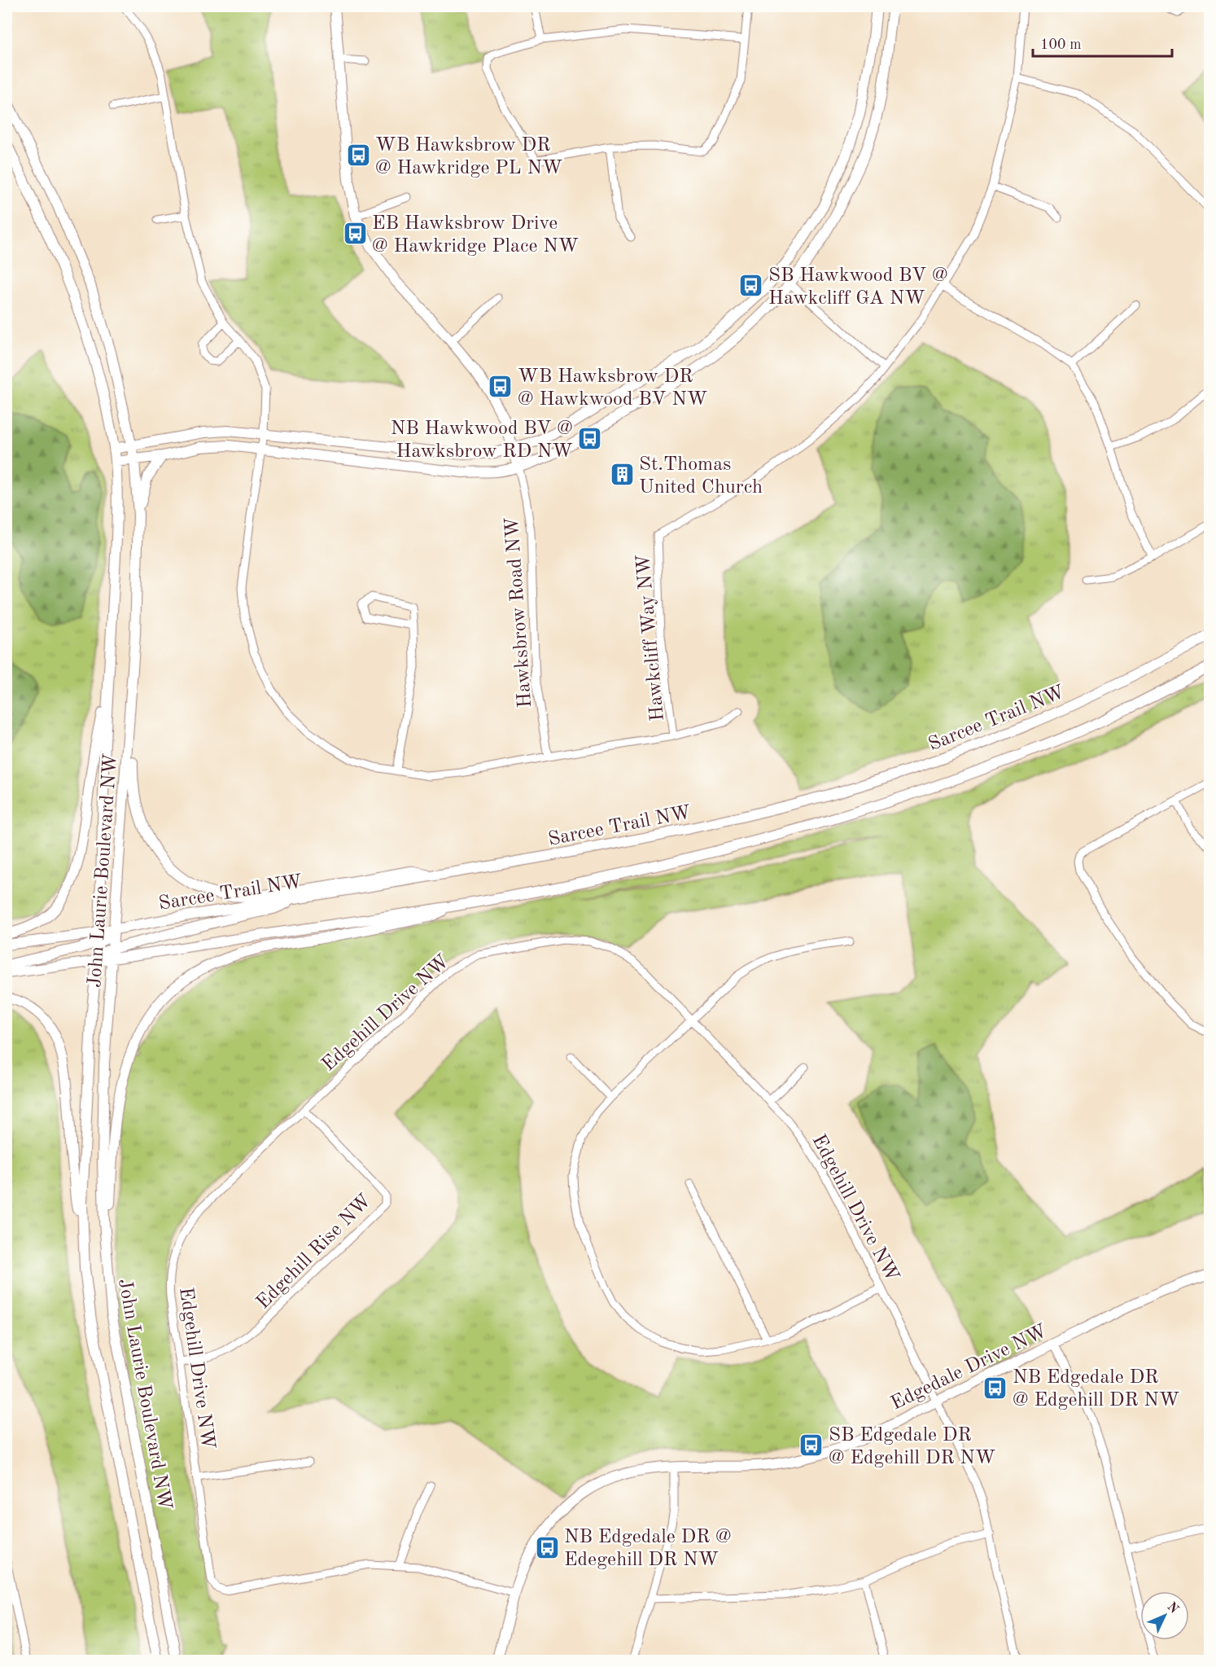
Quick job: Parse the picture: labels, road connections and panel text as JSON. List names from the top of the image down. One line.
{"streets":{"main road":["Sarcee Trail NW","John Laurie Boulevard NW","Edgedale Drive NW"],"street":["Hawksbrow Road NW","Hawkcliff Way NW","Edgehill Drive NW","Edgehill Rise NW"]},"crossings":[["Hawksbrow Road NW","Hawkcliff Way NW"],["Sarcee Trail NW","John Laurie Boulevard NW"],["Edgehill Drive NW","Edgehill Rise NW"],["Edgehill Drive NW","Edgedale Drive NW"]],"places":{"bus stop":["WB Hawksbrow DR @ Hawkridge PL NW","EB Hawksbrow Drive @ Hawkridge Place NW","SB Hawkwood BV @ Hawkcliff GA NW","WB Hawksbrow DR @ Hawkwood BV NW","NB Hawkwood BV @ Hawksbrow RD NW","NB Edgedale DR @ Edgehill DR NW","SB Edgedale DR @ Edgehill DR NW","NB Edgedale DR @ Edegehill DR NW"],"building":["St.Thomas United Church"]},"scale_bar":"100 m","north":"top right"}
